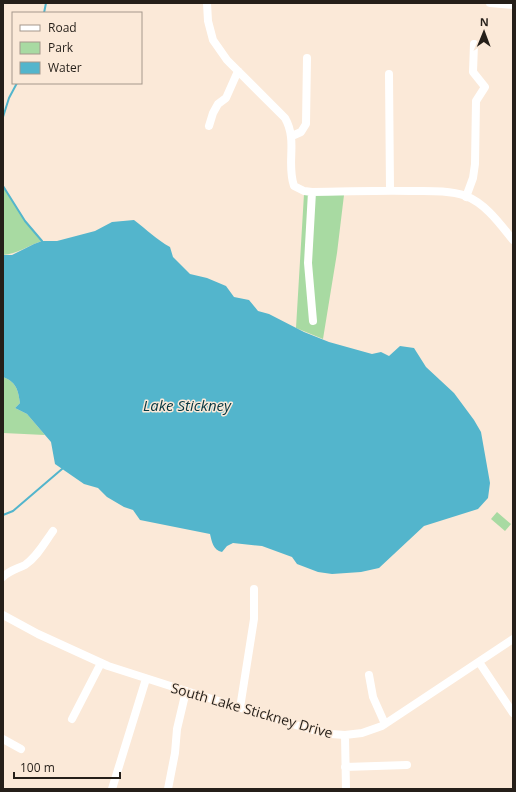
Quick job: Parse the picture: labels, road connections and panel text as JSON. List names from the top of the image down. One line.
{"streets":{"street":["South Lake Stickney Drive"]},"water":["Lake Stickney"],"legend":["Road","Park","Water"],"scale_bar":"100 m","north":"top"}
